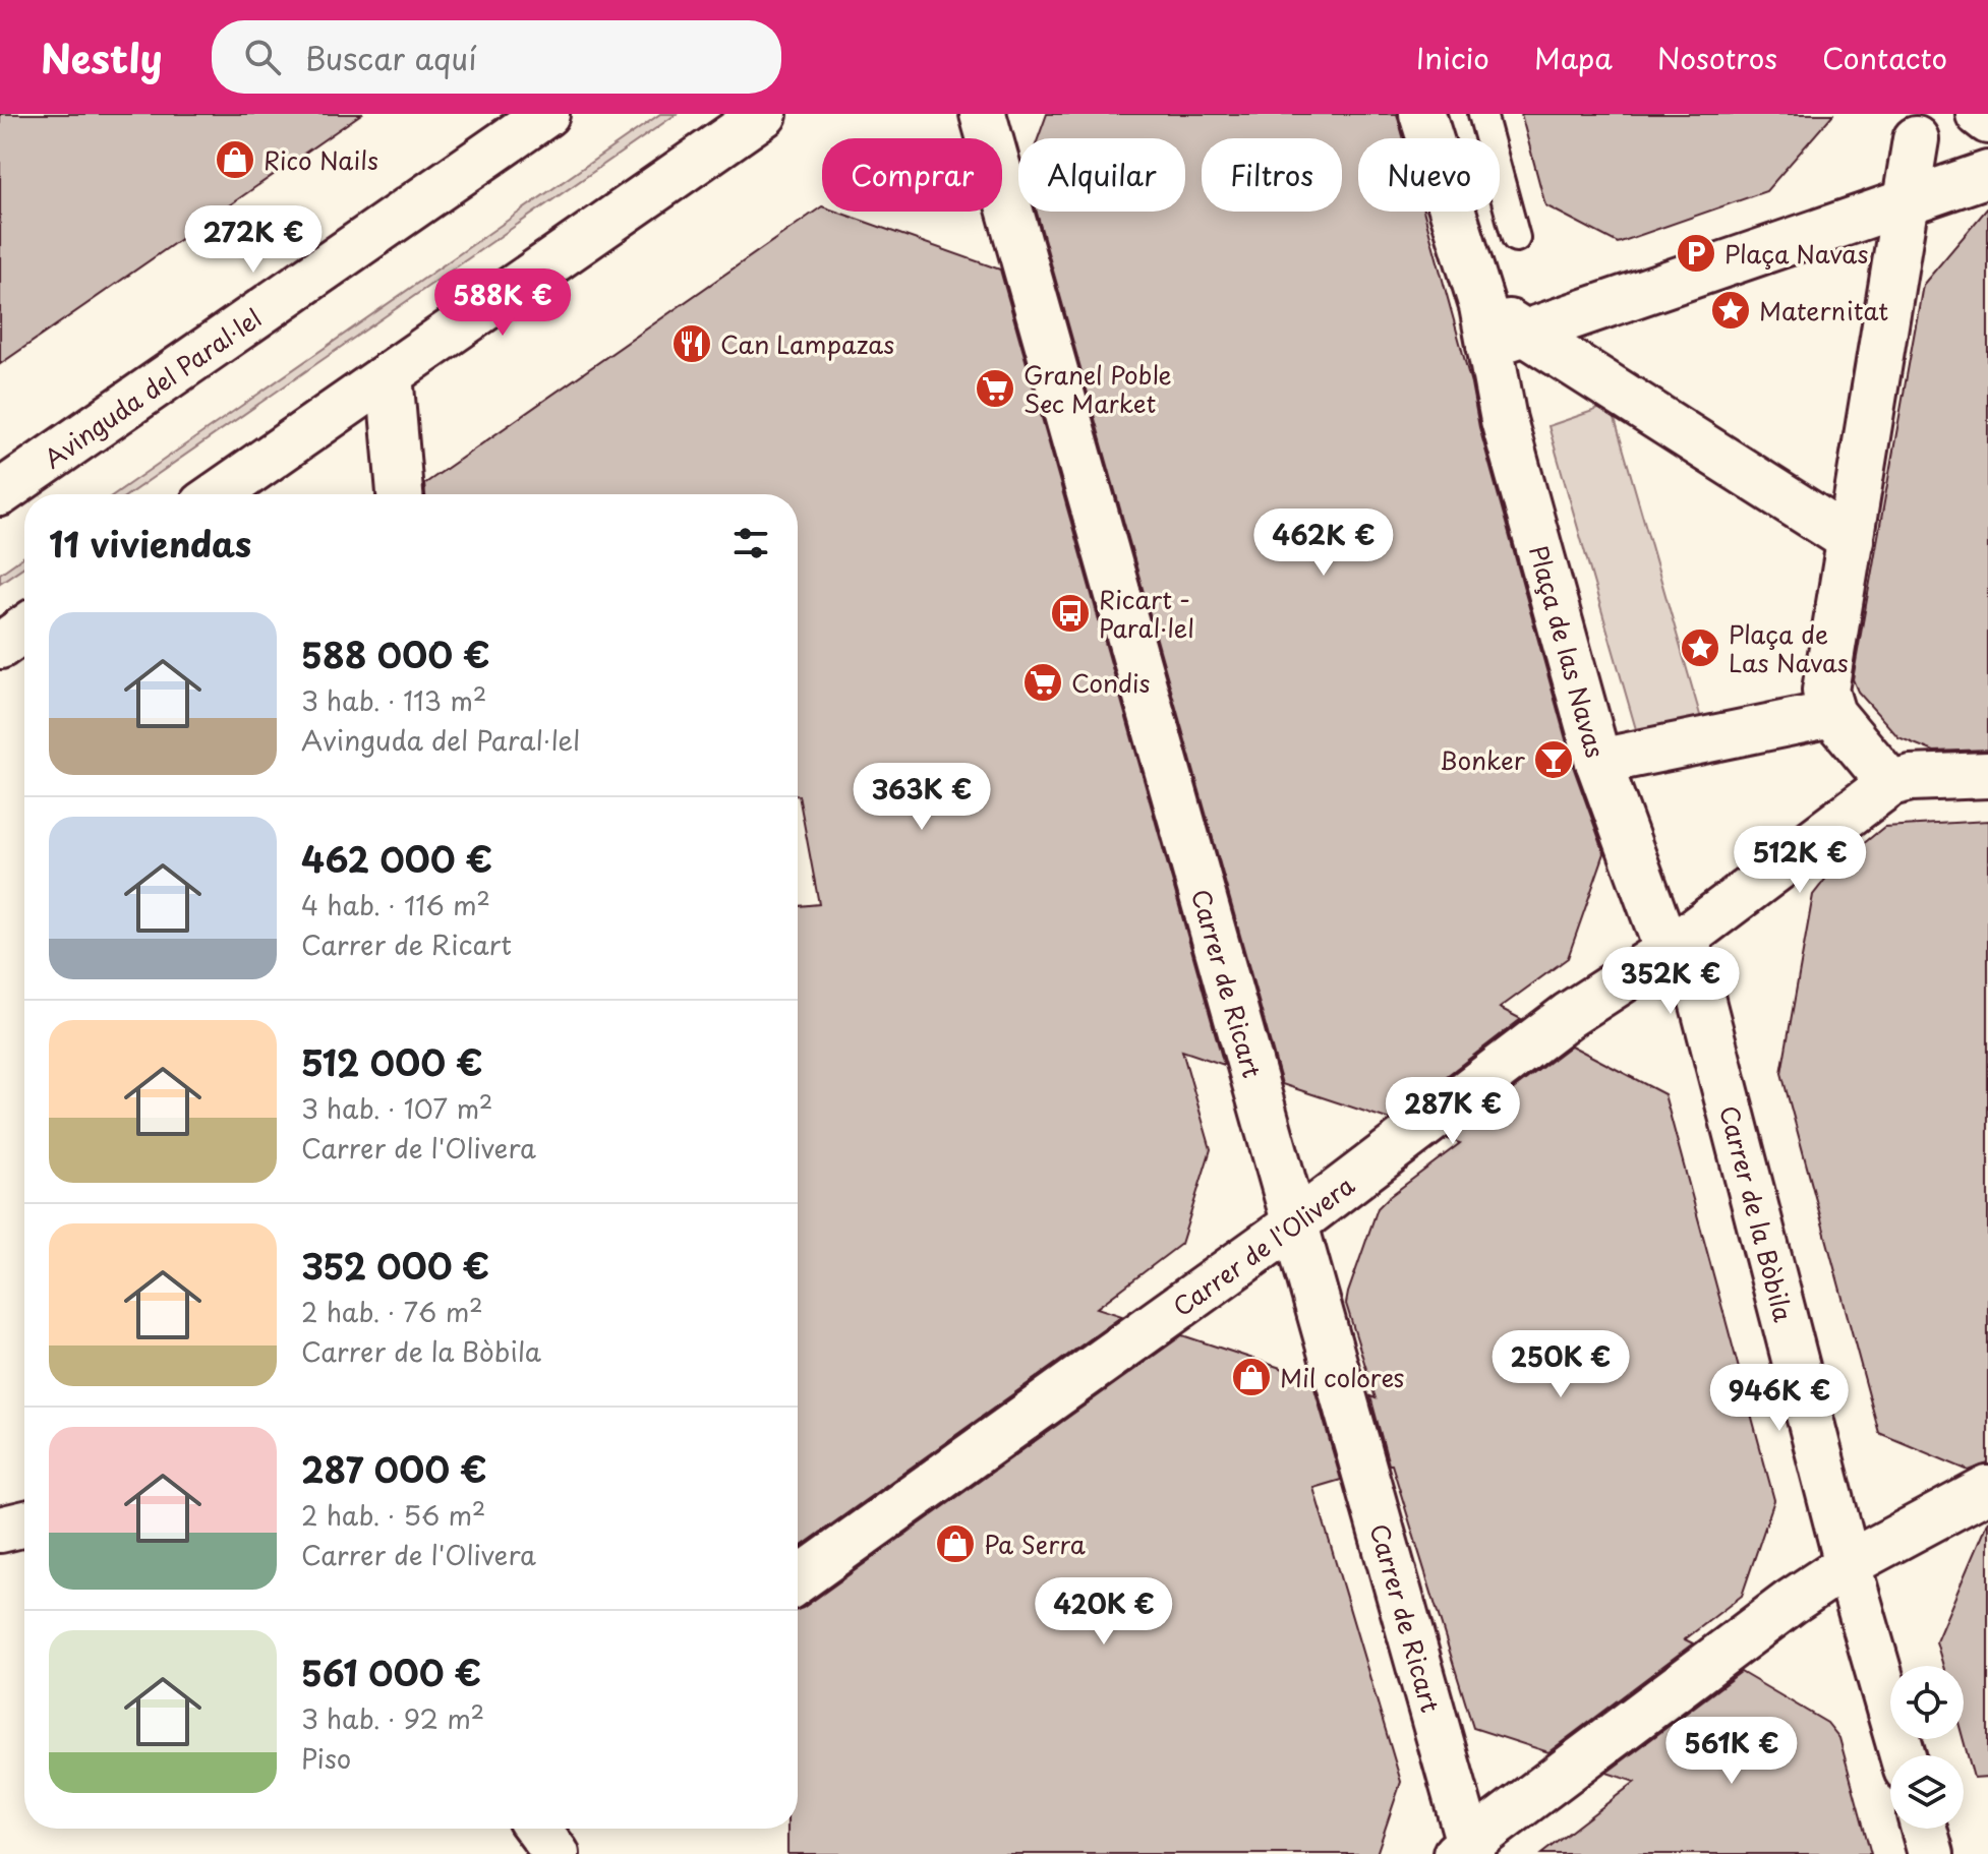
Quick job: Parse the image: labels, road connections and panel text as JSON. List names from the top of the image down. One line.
{"streets":{"street":["Avinguda del Paral·lel","Plaça de las Navas","Carrer de Ricart","Carrer de la Bòbila","Carrer de l'Olivera"]},"crossings":[["Plaça de las Navas","Carrer de la Bòbila"],["Plaça de las Navas","Carrer de l'Olivera"],["Carrer de Ricart","Carrer de l'Olivera"],["Carrer de la Bòbila","Carrer de l'Olivera"]],"places":{"shop":["Rico Nails","Mil colores","Pa Serra"],"parking":["Plaça Navas"],"place":["Maternitat","Plaça de Las Navas"],"restaurant":["Can Lampazas"],"supermarket":["Granel Poble Sec Market","Condis"],"bus stop":["Ricart - Paral·lel"],"bar":["Bonker"]},"page":{"header":"Nestly","search":"Buscar aquí","nav":["Inicio","Mapa","Nosotros","Contacto"],"chip":["Comprar","Alquilar","Filtros","Nuevo"],"price":["272K €","588K €","462K €","363K €","512K €","352K €","287K €","250K €","946K €","420K €","561K €"],"heading":"11 viviendas","list":[{"name":"588 000 €","note":"3 hab. · 113 m² · Avinguda del Paral·lel"},{"name":"462 000 €","note":"4 hab. · 116 m² · Carrer de Ricart"},{"name":"512 000 €","note":"3 hab. · 107 m² · Carrer de l'Olivera"},{"name":"352 000 €","note":"2 hab. · 76 m² · Carrer de la Bòbila"},{"name":"287 000 €","note":"2 hab. · 56 m² · Carrer de l'Olivera"},{"name":"561 000 €","note":"3 hab. · 92 m² · Piso"}]}}
